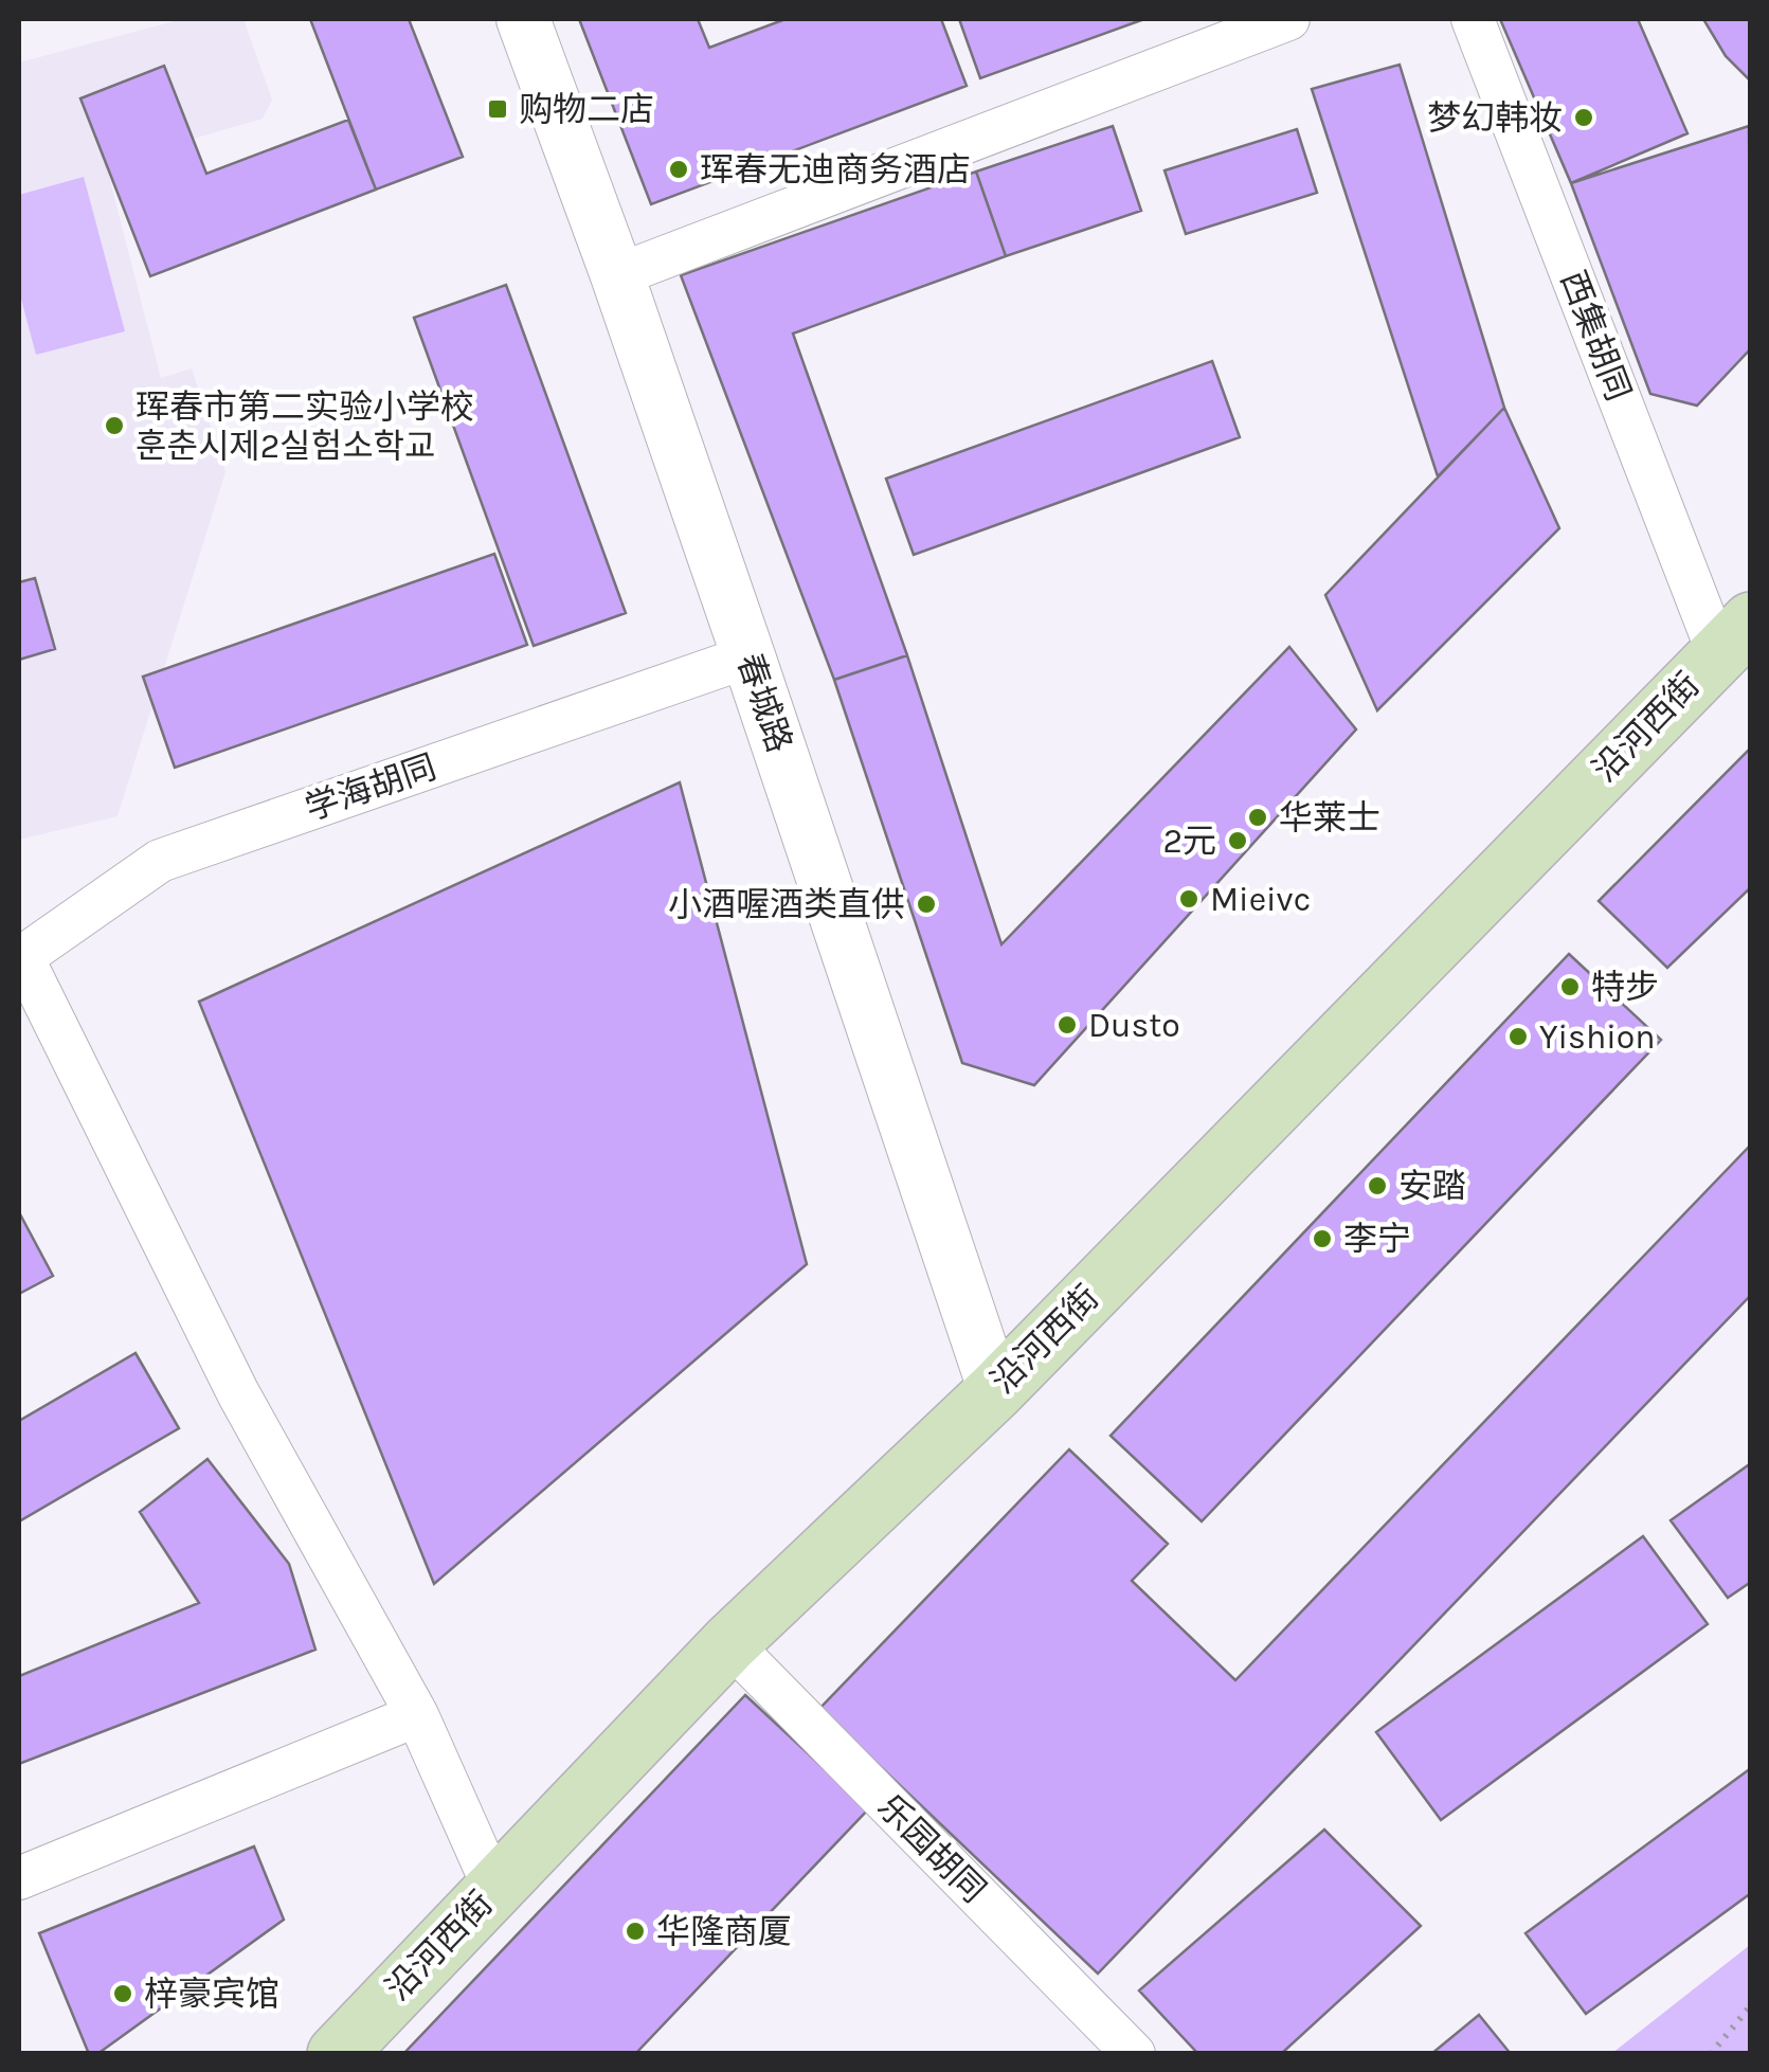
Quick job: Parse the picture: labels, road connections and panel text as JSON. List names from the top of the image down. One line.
{"streets":{"main road":["沿河西街"],"street":["西集胡同","春城路","学海胡同","乐园胡同"]},"crossings":[["西集胡同","沿河西街"],["春城路","沿河西街"],["春城路","学海胡同"],["沿河西街","乐园胡同"]],"places":{"transit":["购物二店"],"other":["梦幻韩妆","珲春无迪商务酒店","珲春市第二实验小学校 훈춘시제2실험소학교","华莱士","2元","Mieivc","小酒喔酒类直供","特步","Dusto","Yishion","安踏","李宁","华隆商厦","梓豪宾馆"]}}
